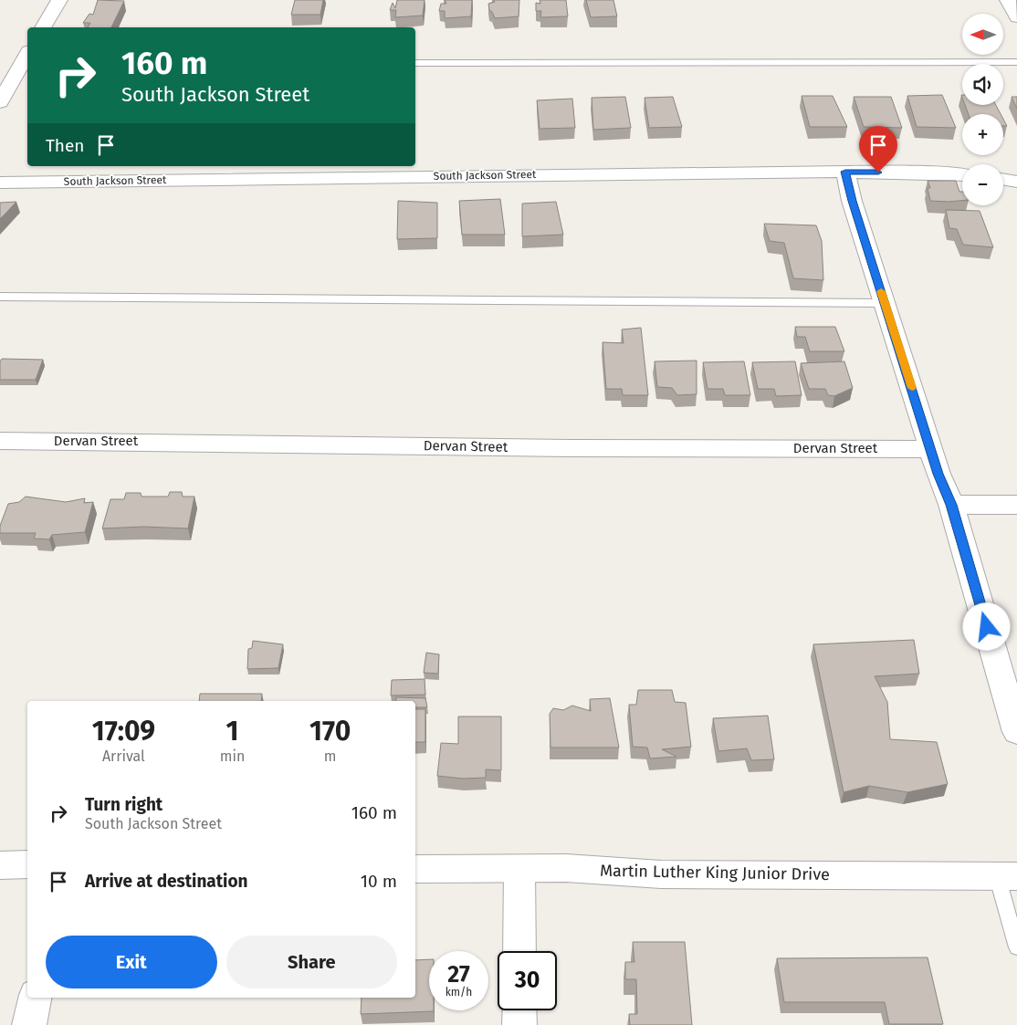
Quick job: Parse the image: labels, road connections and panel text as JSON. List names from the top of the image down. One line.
{"streets":{"street":["South Jackson Street","Dervan Street","Martin Luther King Junior Drive"]},"north":"left","page":{"map_buttons":["+","−"],"turn":["160 m","South Jackson Street"],"then":"Then","eta":["17:09","Arrival","1","min","170","m"],"list":[{"name":"Turn right","note":"South Jackson Street","value":"160 m"},{"name":"Arrive at destination","value":"10 m"}],"buttons":["Exit","Share"],"speed":"27 km/h","limit":"30"}}
